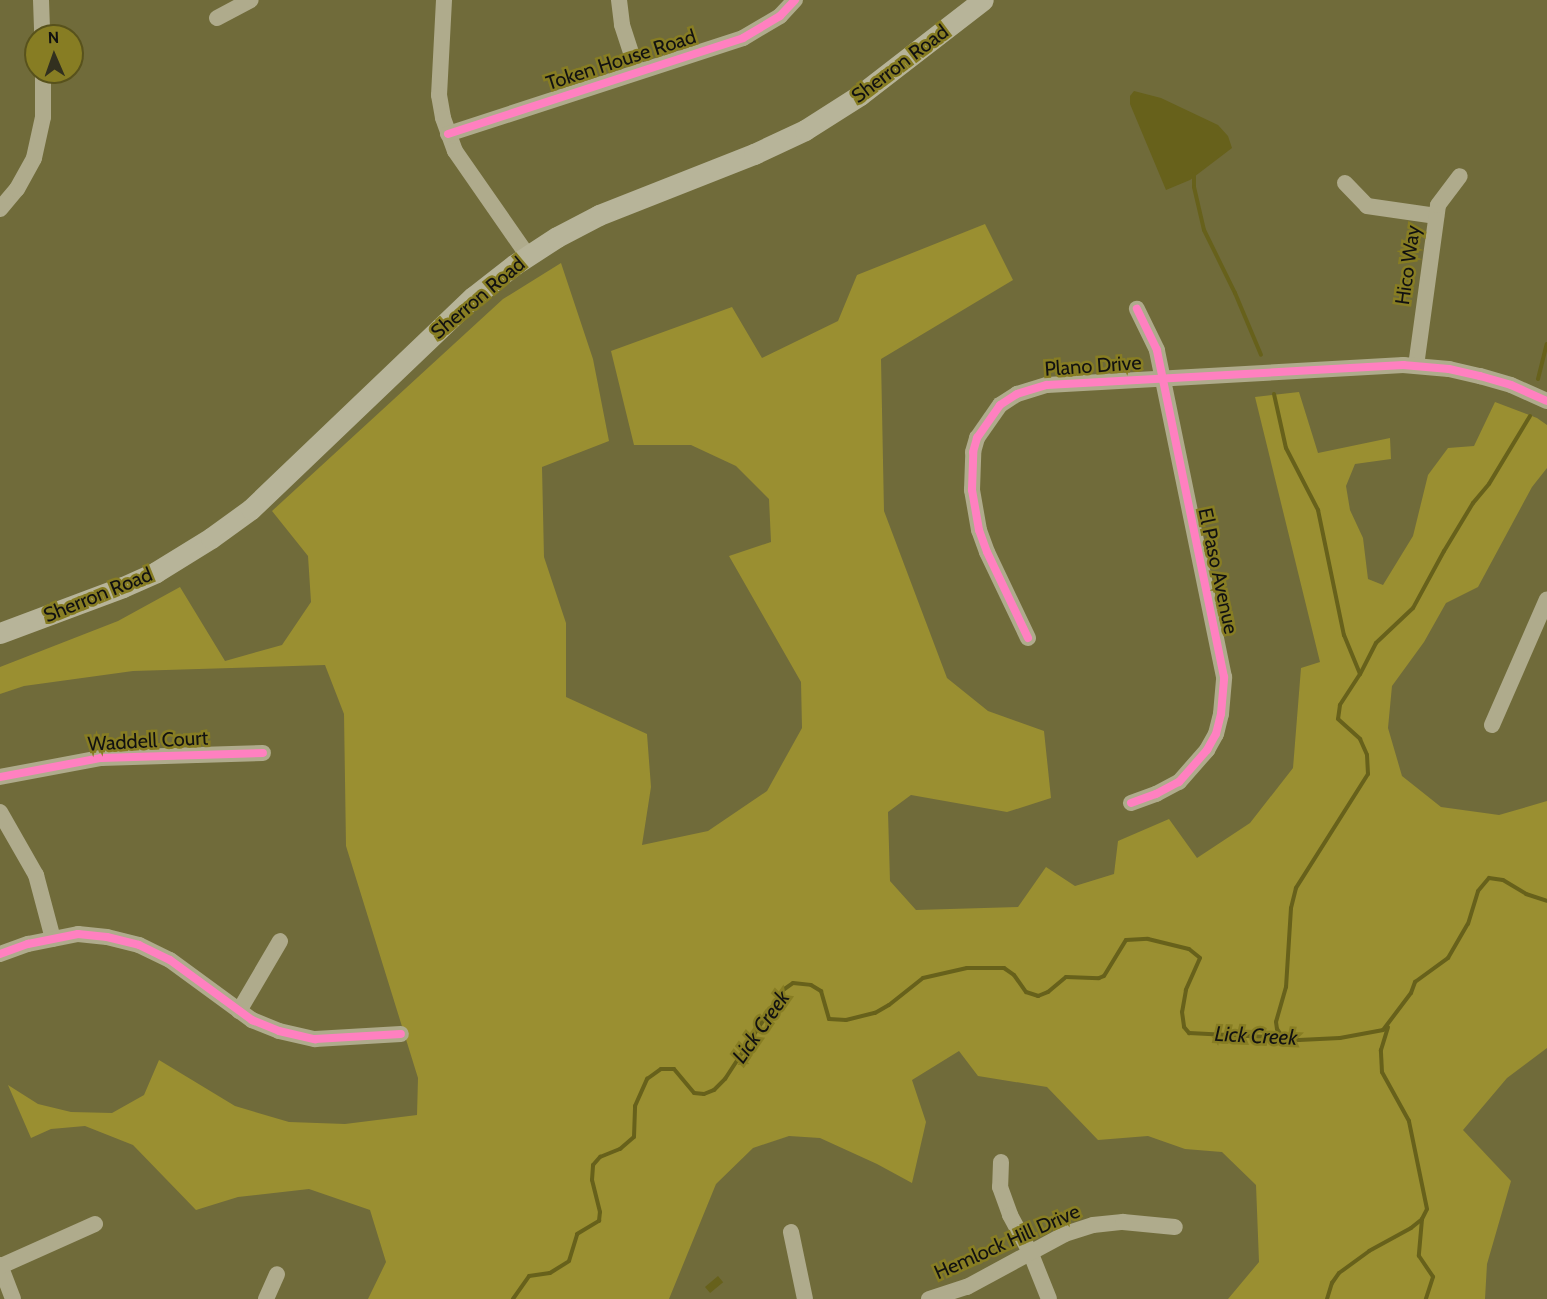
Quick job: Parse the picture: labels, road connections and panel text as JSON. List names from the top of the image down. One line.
{"streets":{"main road":["Sherron Road"],"street":["Token House Road","Hico Way","Plano Drive","El Paso Avenue","Waddell Court","Hemlock Hill Drive"]},"crossings":[["Hico Way","Plano Drive"],["Plano Drive","El Paso Avenue"]],"water":["Lick Creek"],"north":"top"}
